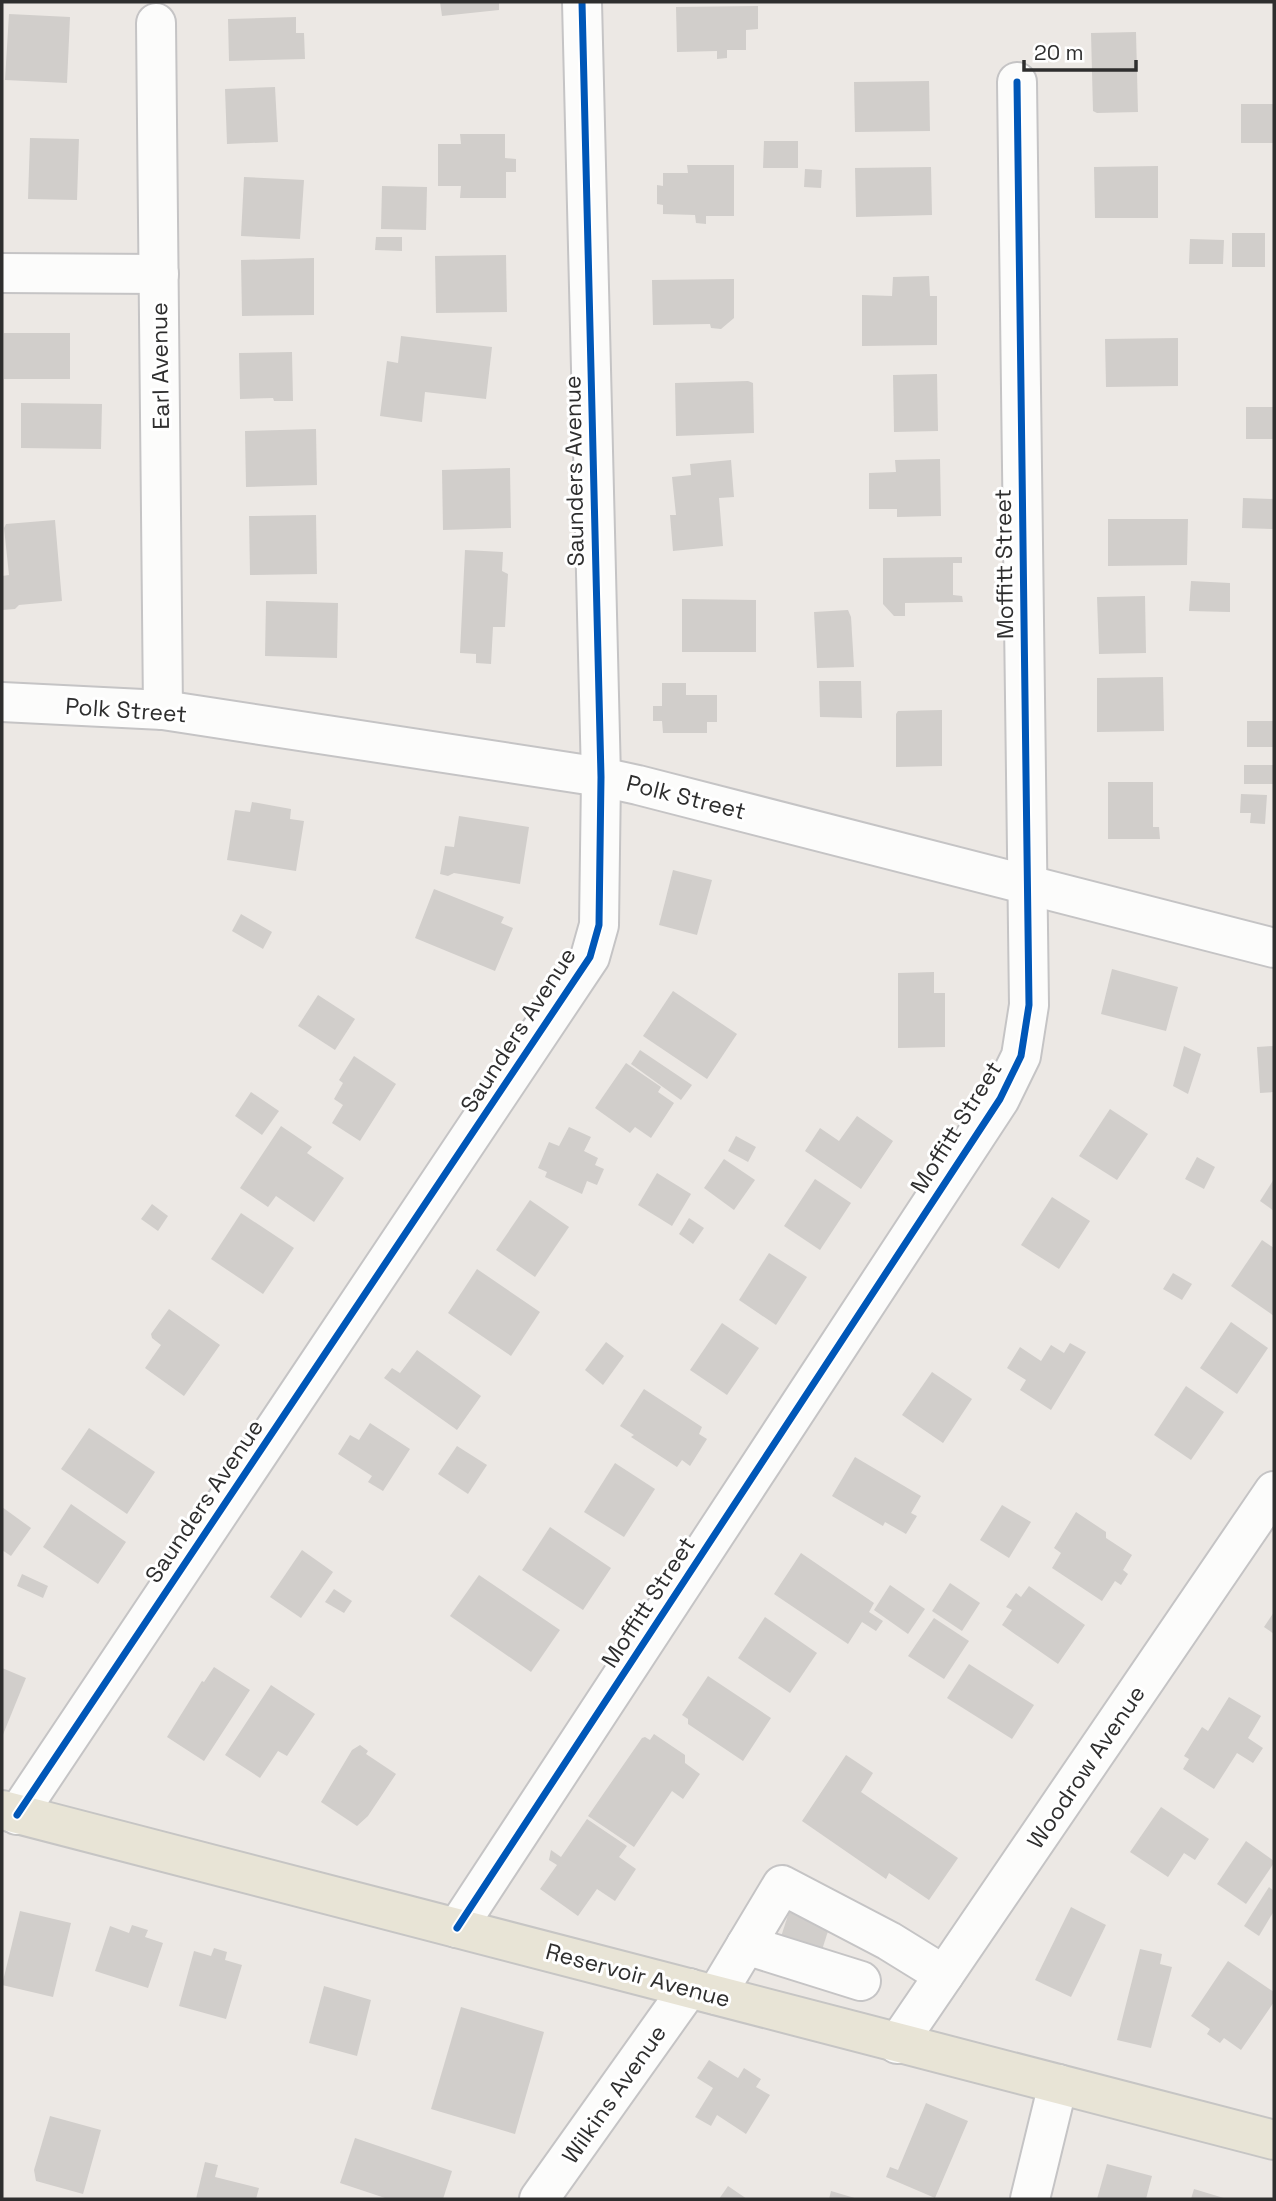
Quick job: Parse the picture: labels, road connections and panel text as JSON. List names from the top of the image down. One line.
{"streets":{"main road":["Reservoir Avenue"],"street":["Earl Avenue","Saunders Avenue","Moffitt Street","Polk Street","Woodrow Avenue","Wilkins Avenue"]},"crossings":[["Earl Avenue","Polk Street"],["Saunders Avenue","Polk Street"],["Saunders Avenue","Reservoir Avenue"],["Moffitt Street","Polk Street"],["Moffitt Street","Reservoir Avenue"],["Woodrow Avenue","Reservoir Avenue"],["Reservoir Avenue","Wilkins Avenue"]],"scale_bar":"20 m"}
